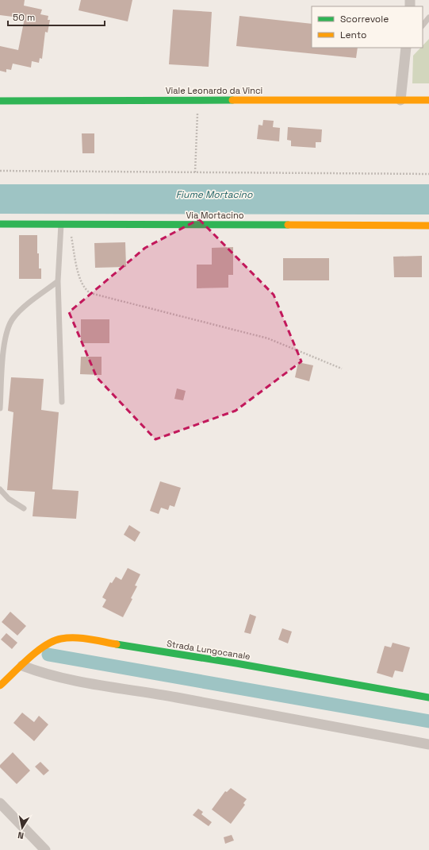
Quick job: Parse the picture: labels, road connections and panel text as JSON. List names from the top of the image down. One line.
{"streets":{"street":["Viale Leonardo da Vinci","Via Mortacino","Strada Lungocanale"]},"water":["Fiume Mortacino"],"legend":["Scorrevole","Lento"],"scale_bar":"50 m","north":"bottom"}
